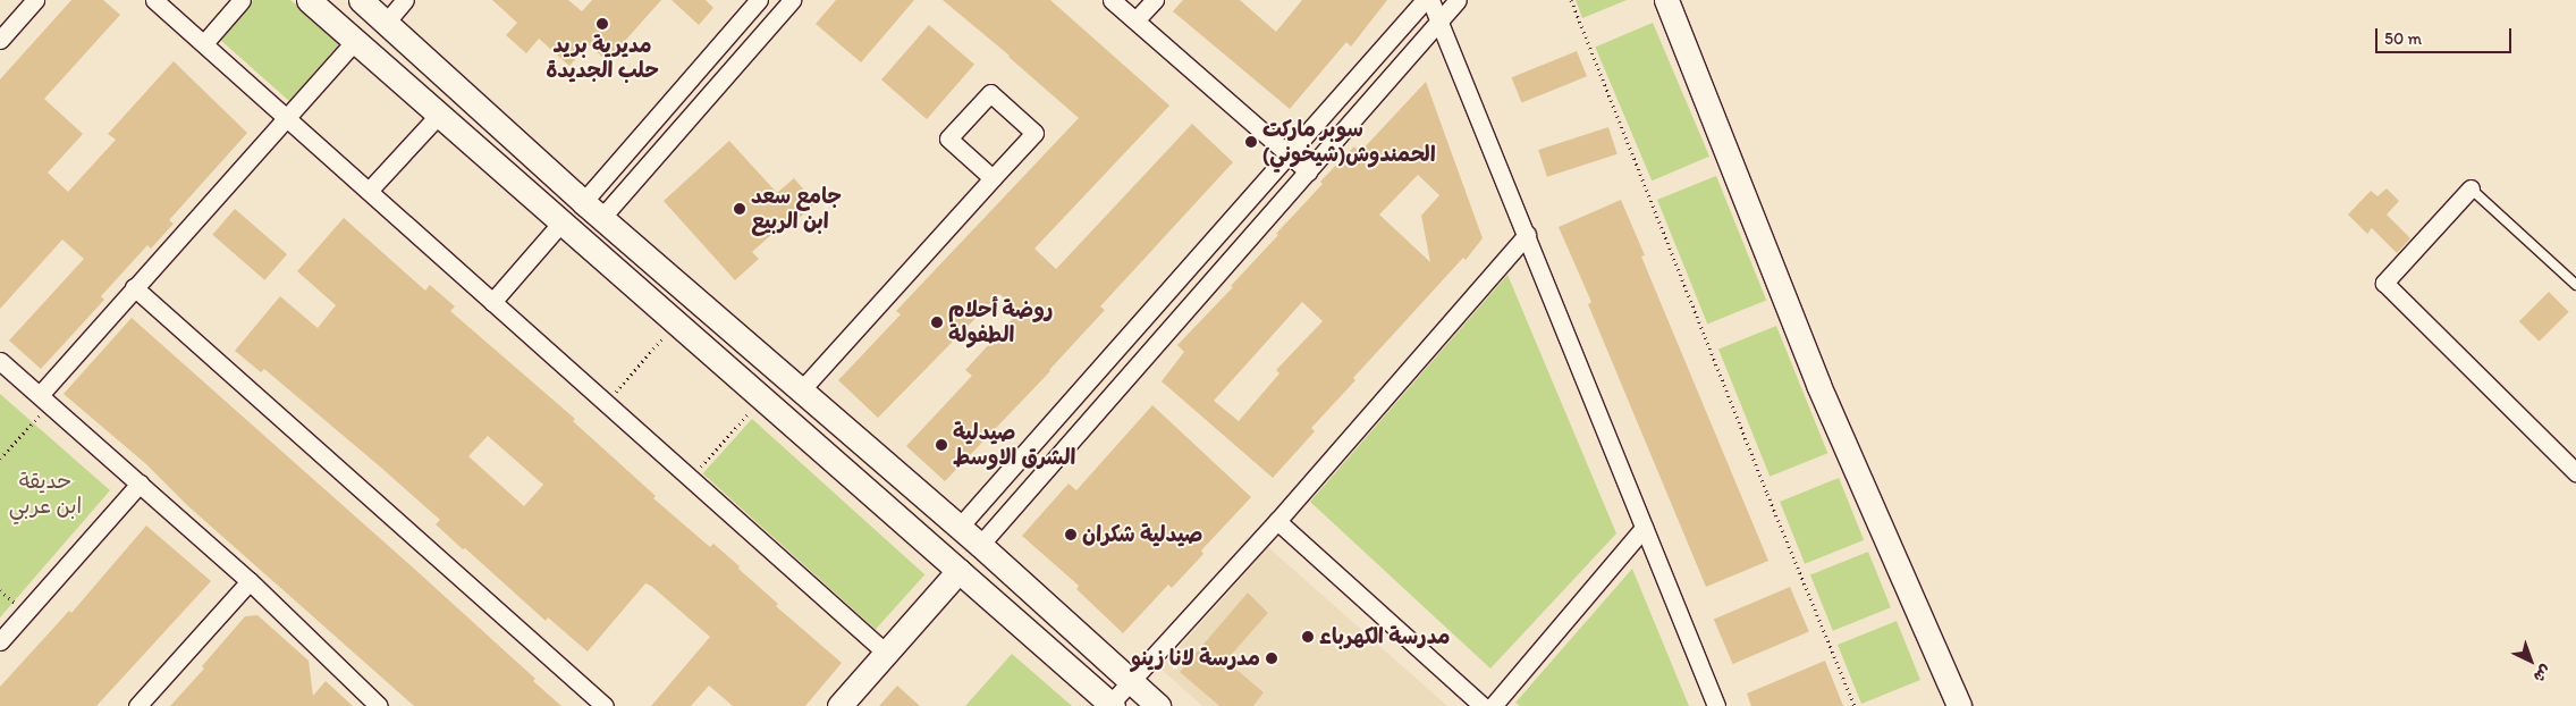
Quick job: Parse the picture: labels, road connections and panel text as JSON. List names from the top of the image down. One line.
{"parks":["حديقة ابن عربي"],"places":["مديرية بريد حلب الجديدة","سوبر ماركت الحمندوش(شيخوني)","جامع سعد ابن الربيع","روضة أحلام الطفولة","صيدلية الشرق الاوسط","صيدلية شكران","مدرسة الكهرباء","مدرسة لانا زينو"],"scale_bar":"50 m","north":"bottom right"}
